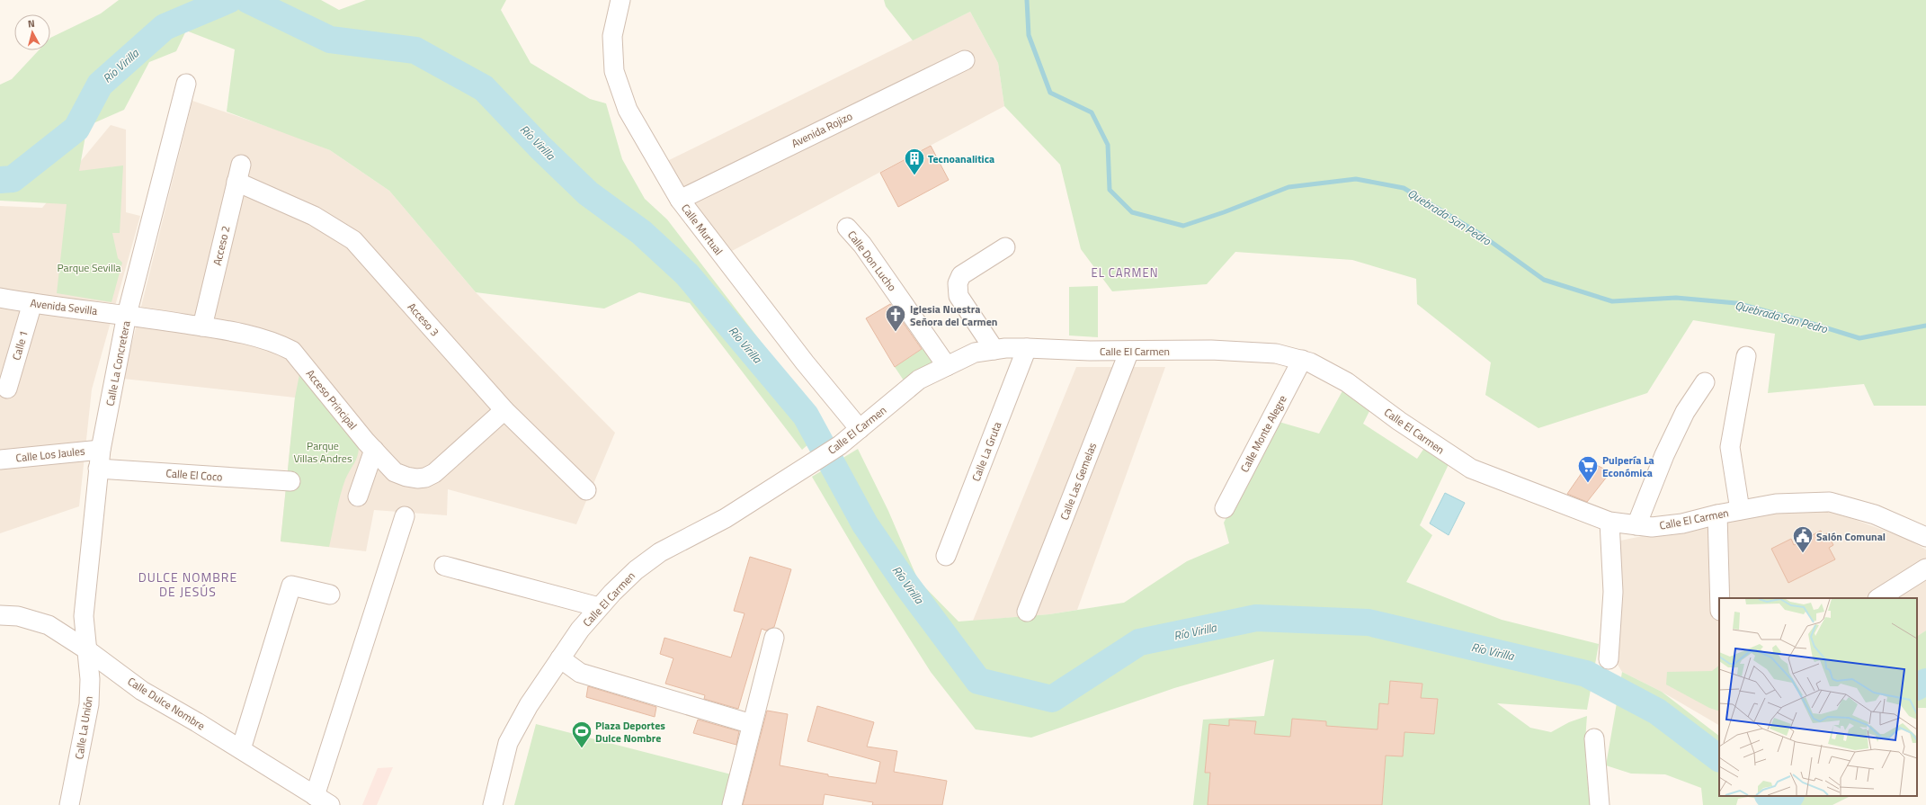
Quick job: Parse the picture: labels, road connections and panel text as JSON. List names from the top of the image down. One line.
{"streets":{"street":["Avenida Rojizo","Calle Murtual","Acceso 2","Calle Don Lucho","Avenida Sevilla","Acceso 3","Calle 1","Calle El Carmen","Calle La Concretera","Acceso Principal","Calle Monte Alegre","Calle La Gruta","Calle Los Jaules","Calle El Coco","Calle Las Gemelas","Calle Dulce Nombre","Calle La Unión"]},"crossings":[["Avenida Rojizo","Calle Murtual"],["Calle Murtual","Calle El Carmen"],["Acceso 2","Acceso 3"],["Acceso 2","Acceso Principal"],["Calle Don Lucho","Calle El Carmen"],["Avenida Sevilla","Calle 1"],["Avenida Sevilla","Calle La Concretera"],["Avenida Sevilla","Acceso Principal"],["Acceso 3","Acceso Principal"],["Calle El Carmen","Calle Monte Alegre"],["Calle El Carmen","Calle La Gruta"],["Calle El Carmen","Calle Las Gemelas"],["Calle La Concretera","Acceso Principal"],["Calle La Concretera","Calle Los Jaules"],["Calle La Concretera","Calle El Coco"],["Calle La Concretera","Calle Dulce Nombre"],["Calle La Concretera","Calle La Unión"],["Calle Dulce Nombre","Calle La Unión"]],"districts":["EL CARMEN","DULCE NOMBRE DE JESÚS"],"water":["Río Virilla","Quebrada San Pedro"],"parks":["Parque Sevilla","Parque Villas Andres"],"places":{"building":["Tecnoanalitica"],"church":["Iglesia Nuestra Señora del Carmen"],"supermarket":["Pulpería La Económica"],"public building":["Salón Comunal"],"sports":["Plaza Deportes Dulce Nombre"]},"north":"top"}
